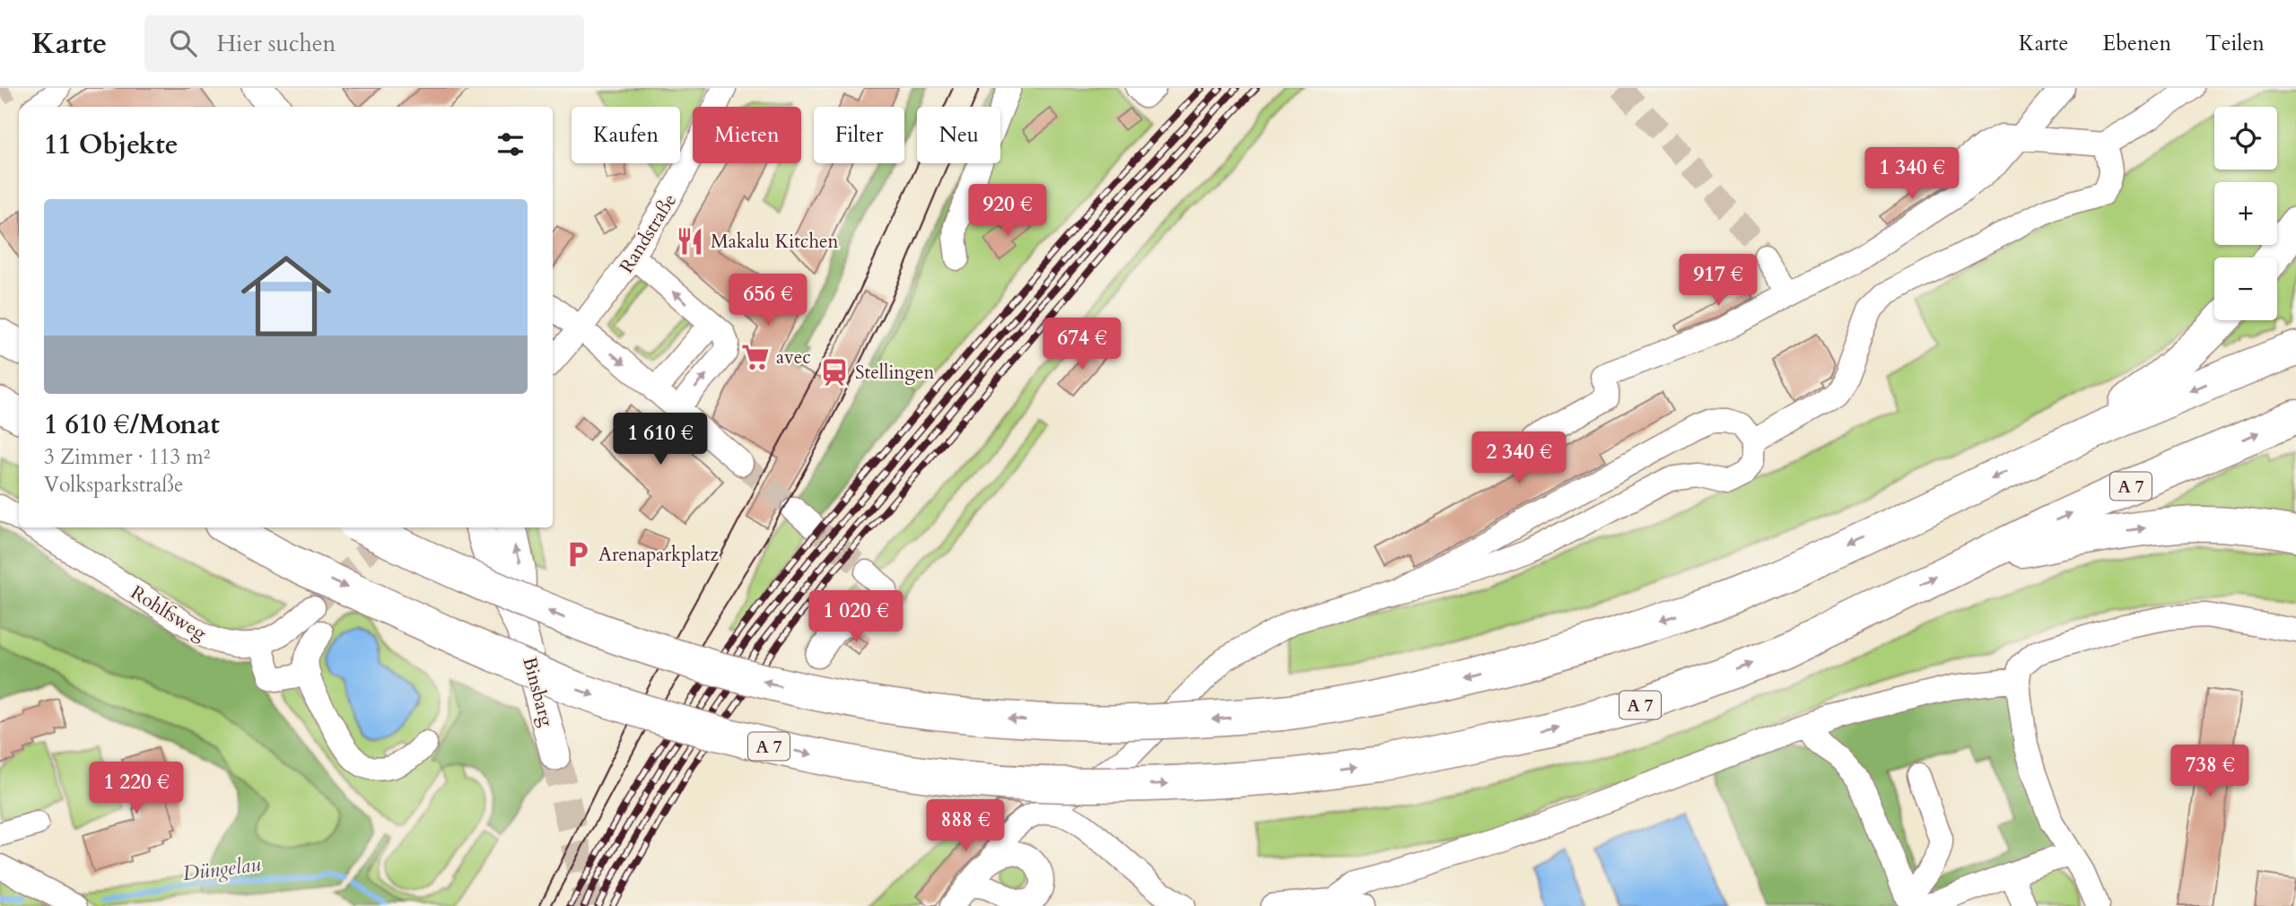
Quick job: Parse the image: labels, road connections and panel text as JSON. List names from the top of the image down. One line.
{"streets":{"highway":["A 7"],"main road":["Binsbarg"],"street":["Randstraße","Rohlfsweg"]},"water":["Düngelau"],"places":{"restaurant":["Makalu Kitchen"],"supermarket":["avec"],"station":["Stellingen"],"parking":["Arenaparkplatz"]},"page":{"header":"Karte","search":"Hier suchen","nav":["Karte","Ebenen","Teilen"],"map_buttons":["+","−"],"chip":["Kaufen","Mieten","Filter","Neu"],"heading":"11 Objekte","price":["1 340 €","920 €","917 €","656 €","674 €","1 610 €","2 340 €","1 020 €","738 €","1 220 €","888 €"],"list":[{"name":"1 610 €/Monat","note":"3 Zimmer · 113 m² · Volksparkstraße"}]}}
